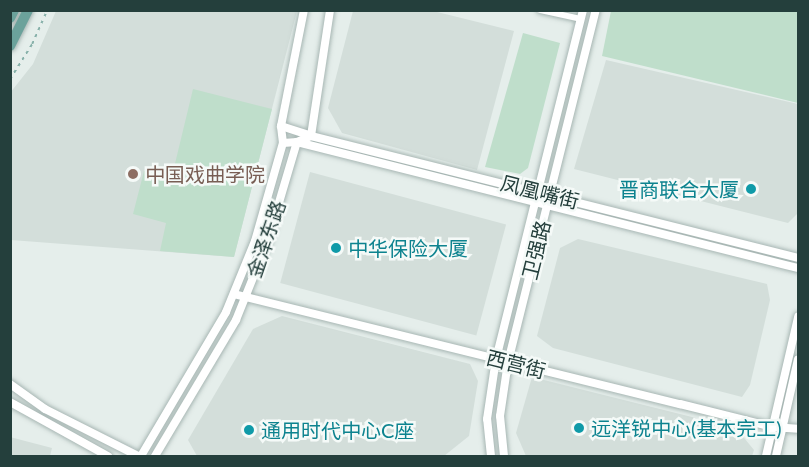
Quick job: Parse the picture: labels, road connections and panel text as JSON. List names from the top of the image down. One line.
{"streets":{"street":["凤凰嘴街","金泽东路","卫强路","西营街"]},"crossings":[["凤凰嘴街","金泽东路"],["凤凰嘴街","卫强路"],["金泽东路","西营街"],["卫强路","西营街"]],"places":["中国戏曲学院","晋商联合大厦","中华保险大厦","远洋锐中心(基本完工)","通用时代中心C座"]}
